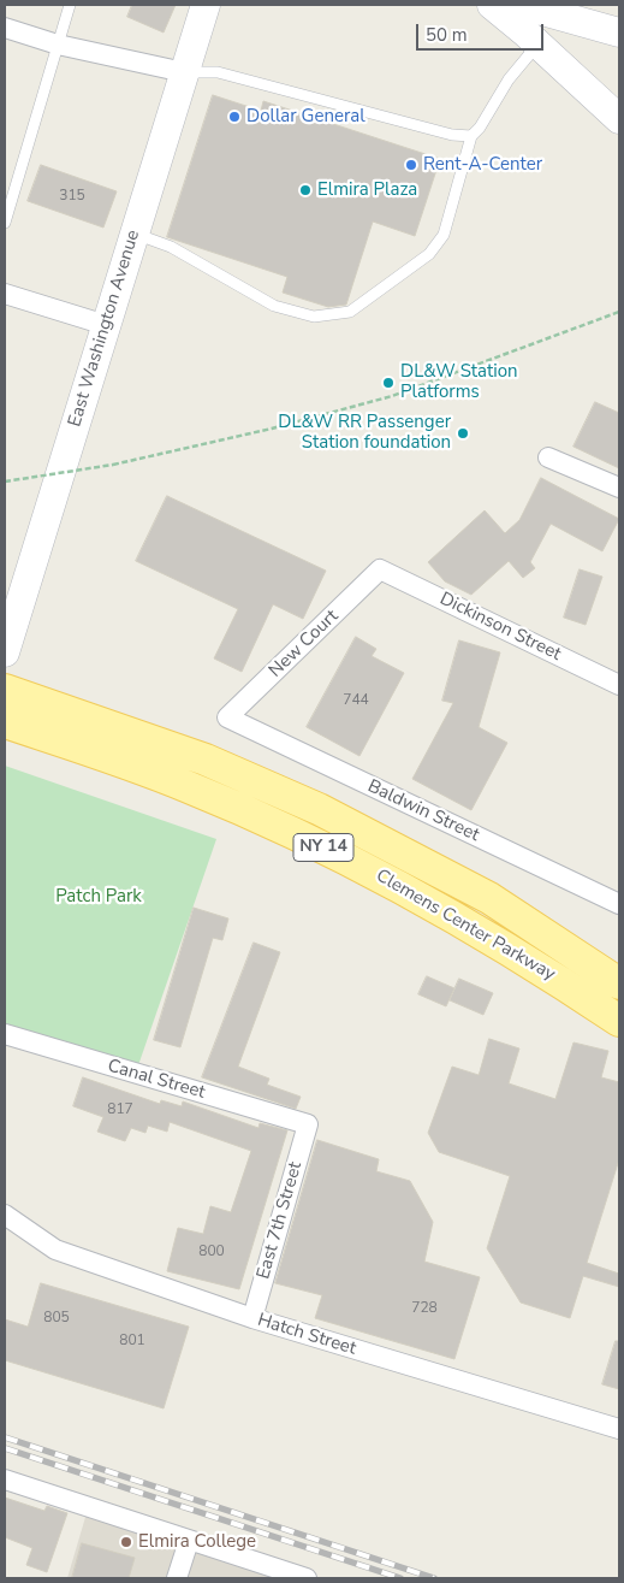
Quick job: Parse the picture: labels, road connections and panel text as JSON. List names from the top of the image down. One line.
{"streets":{"main road":["NY 14","Clemens Center Parkway"],"street":["East Washington Avenue","Dickinson Street","New Court","Baldwin Street","Canal Street","East 7th Street","Hatch Street"]},"crossings":[["Dickinson Street","New Court"],["New Court","Baldwin Street"],["Canal Street","East 7th Street"],["East 7th Street","Hatch Street"]],"parks":["Patch Park"],"places":["Dollar General","Rent-A-Center","Elmira Plaza","DL&W Station Platforms","DL&W RR Passenger Station foundation","Elmira College"],"house_numbers":["315","744","817","800","728","805","801"],"scale_bar":"50 m"}
